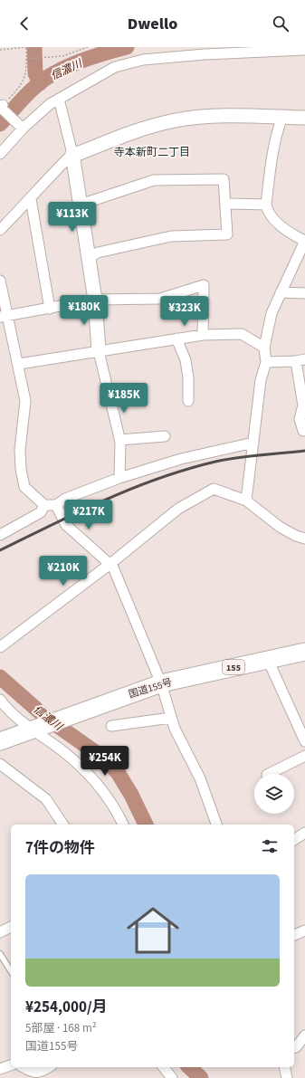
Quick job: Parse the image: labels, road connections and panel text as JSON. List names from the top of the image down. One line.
{"streets":{"highway":["155","国道155号"]},"districts":["寺本新町二丁目"],"water":["信濃川"],"page":{"header":"Dwello","price":["¥113K","¥180K","¥323K","¥185K","¥217K","¥210K","¥254K"],"heading":"7件の物件","list":[{"name":"¥254,000/月","note":"5部屋 · 168 m² · 国道155号"}]}}
